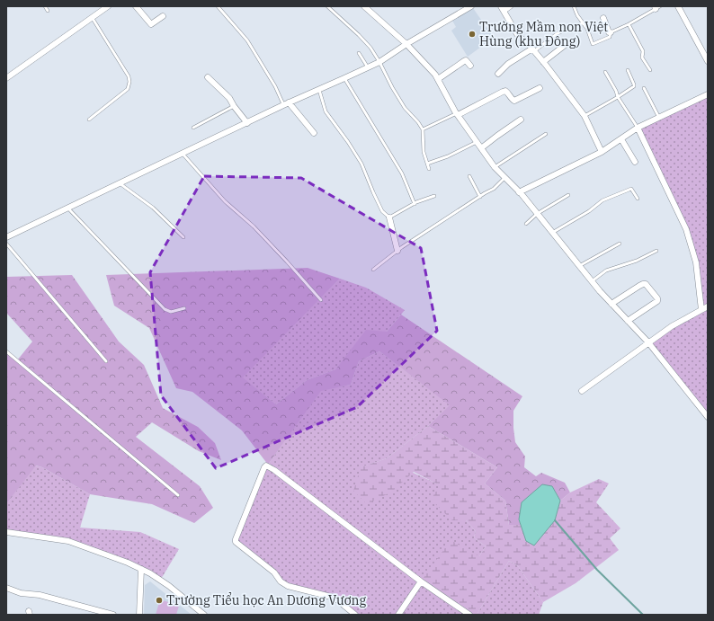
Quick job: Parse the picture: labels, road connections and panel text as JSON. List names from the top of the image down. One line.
{"places":["Trường Mầm non Việt Hùng (khu Đông)","Trường Tiểu học An Dương Vương"]}
